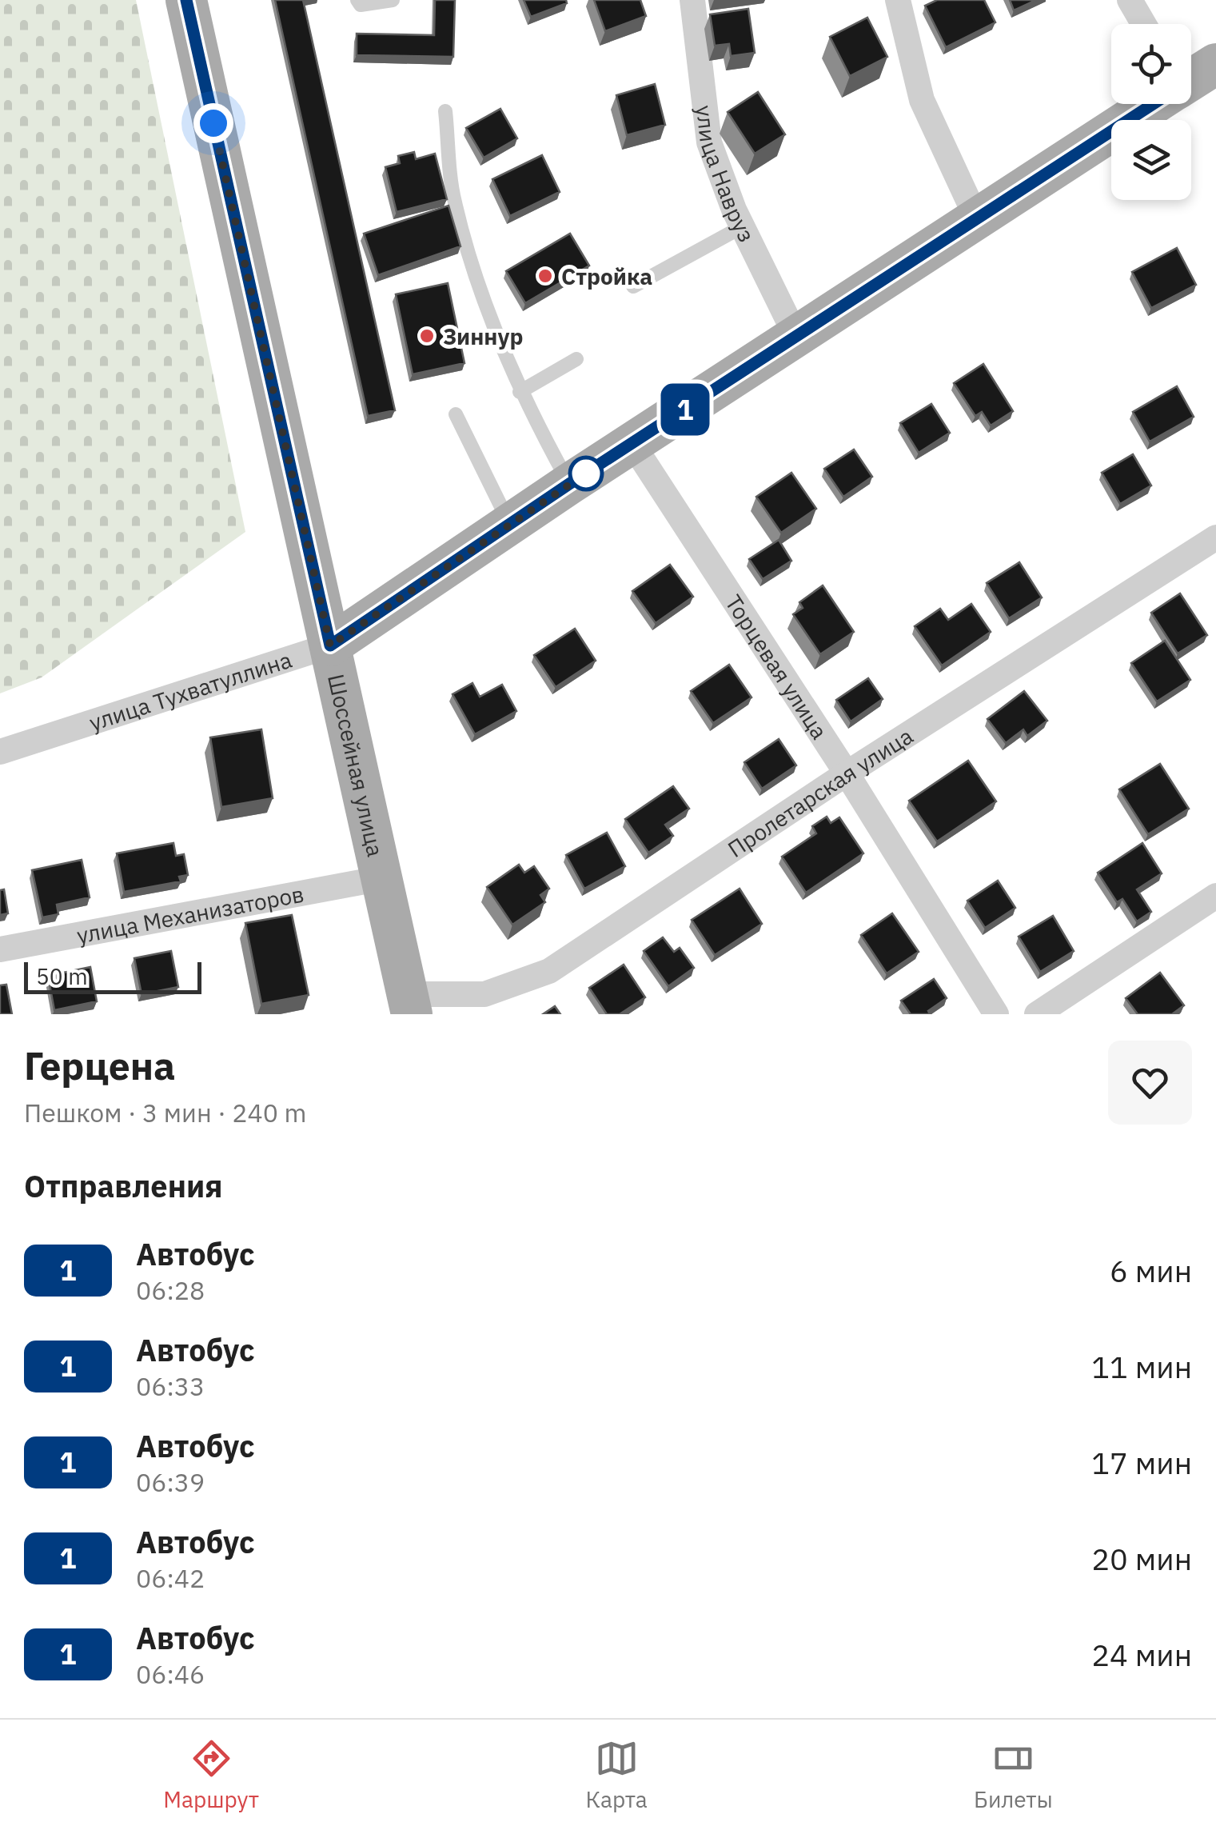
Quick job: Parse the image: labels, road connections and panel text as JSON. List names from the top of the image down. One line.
{"streets":{"main road":["улица Тухватуллина","Шоссейная улица"],"street":["улица Навруз","Торцевая улица","Пролетарская улица","улица Механизаторов"]},"crossings":[["улица Навруз","улица Тухватуллина"],["Торцевая улица","улица Тухватуллина"],["Торцевая улица","Пролетарская улица"],["улица Тухватуллина","Шоссейная улица"],["Шоссейная улица","Пролетарская улица"],["Шоссейная улица","улица Механизаторов"]],"places":["Стройка","Зиннур"],"lines":["bus line 1"],"scale_bar":"50 m","page":{"on_map":"1","scale":"50 m","heading":[["Герцена","Пешком · 3 мин · 240 m"],"Отправления"],"list":[{"mark":"1","name":"Автобус","note":"06:28","value":"6 мин"},{"mark":"1","name":"Автобус","note":"06:33","value":"11 мин"},{"mark":"1","name":"Автобус","note":"06:39","value":"17 мин"},{"mark":"1","name":"Автобус","note":"06:42","value":"20 мин"},{"mark":"1","name":"Автобус","note":"06:46","value":"24 мин"}],"tabs":["Маршрут","Карта","Билеты"]}}
